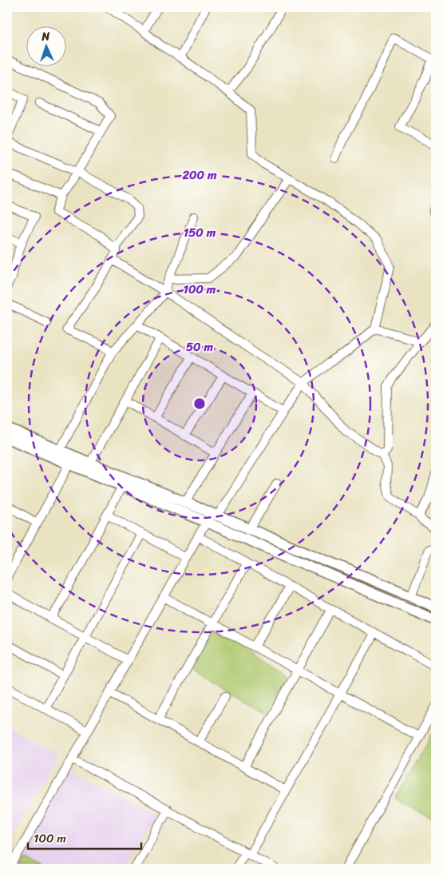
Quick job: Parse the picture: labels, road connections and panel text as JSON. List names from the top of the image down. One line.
{"scale_bar":"100 m","north":"top","rings":["200 m","150 m","100 m","50 m"]}
